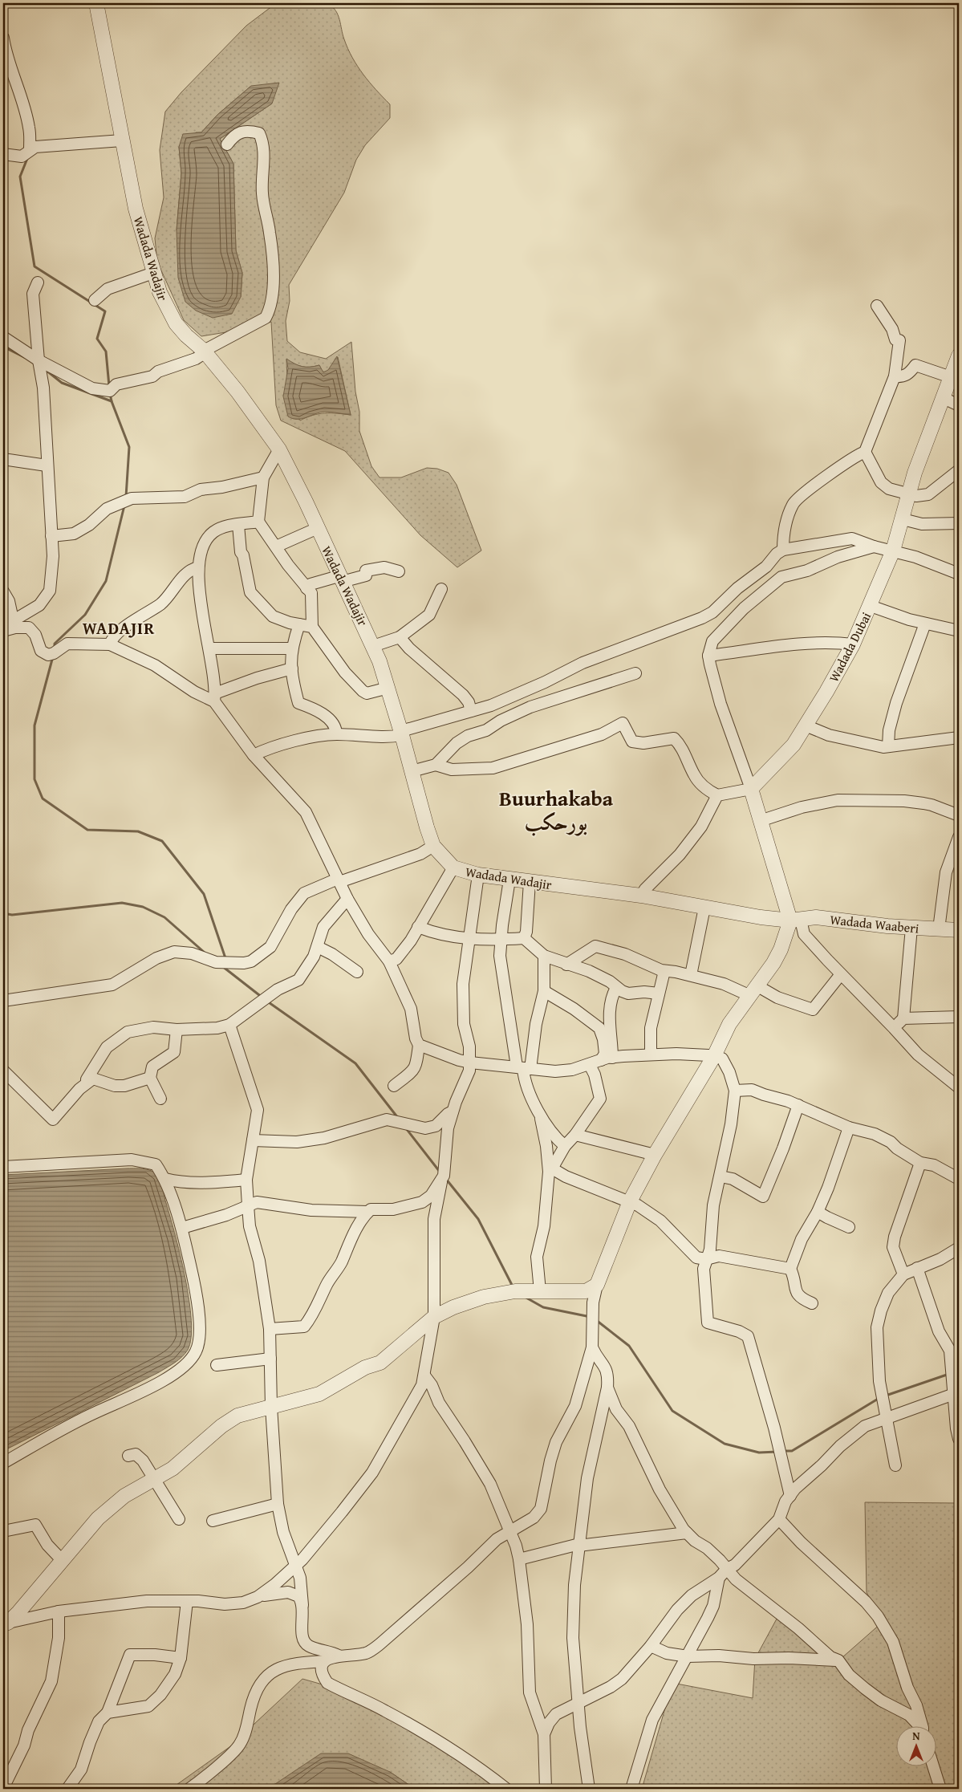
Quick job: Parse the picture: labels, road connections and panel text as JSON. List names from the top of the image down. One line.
{"streets":{"street":["Wadada Wadajir","Wadada Dubai","Wadada Waaberi"]},"crossings":[["Wadada Wadajir","Wadada Waaberi"]],"districts":["WADAJIR","Buurhakaba بورحكب"],"north":"top"}
